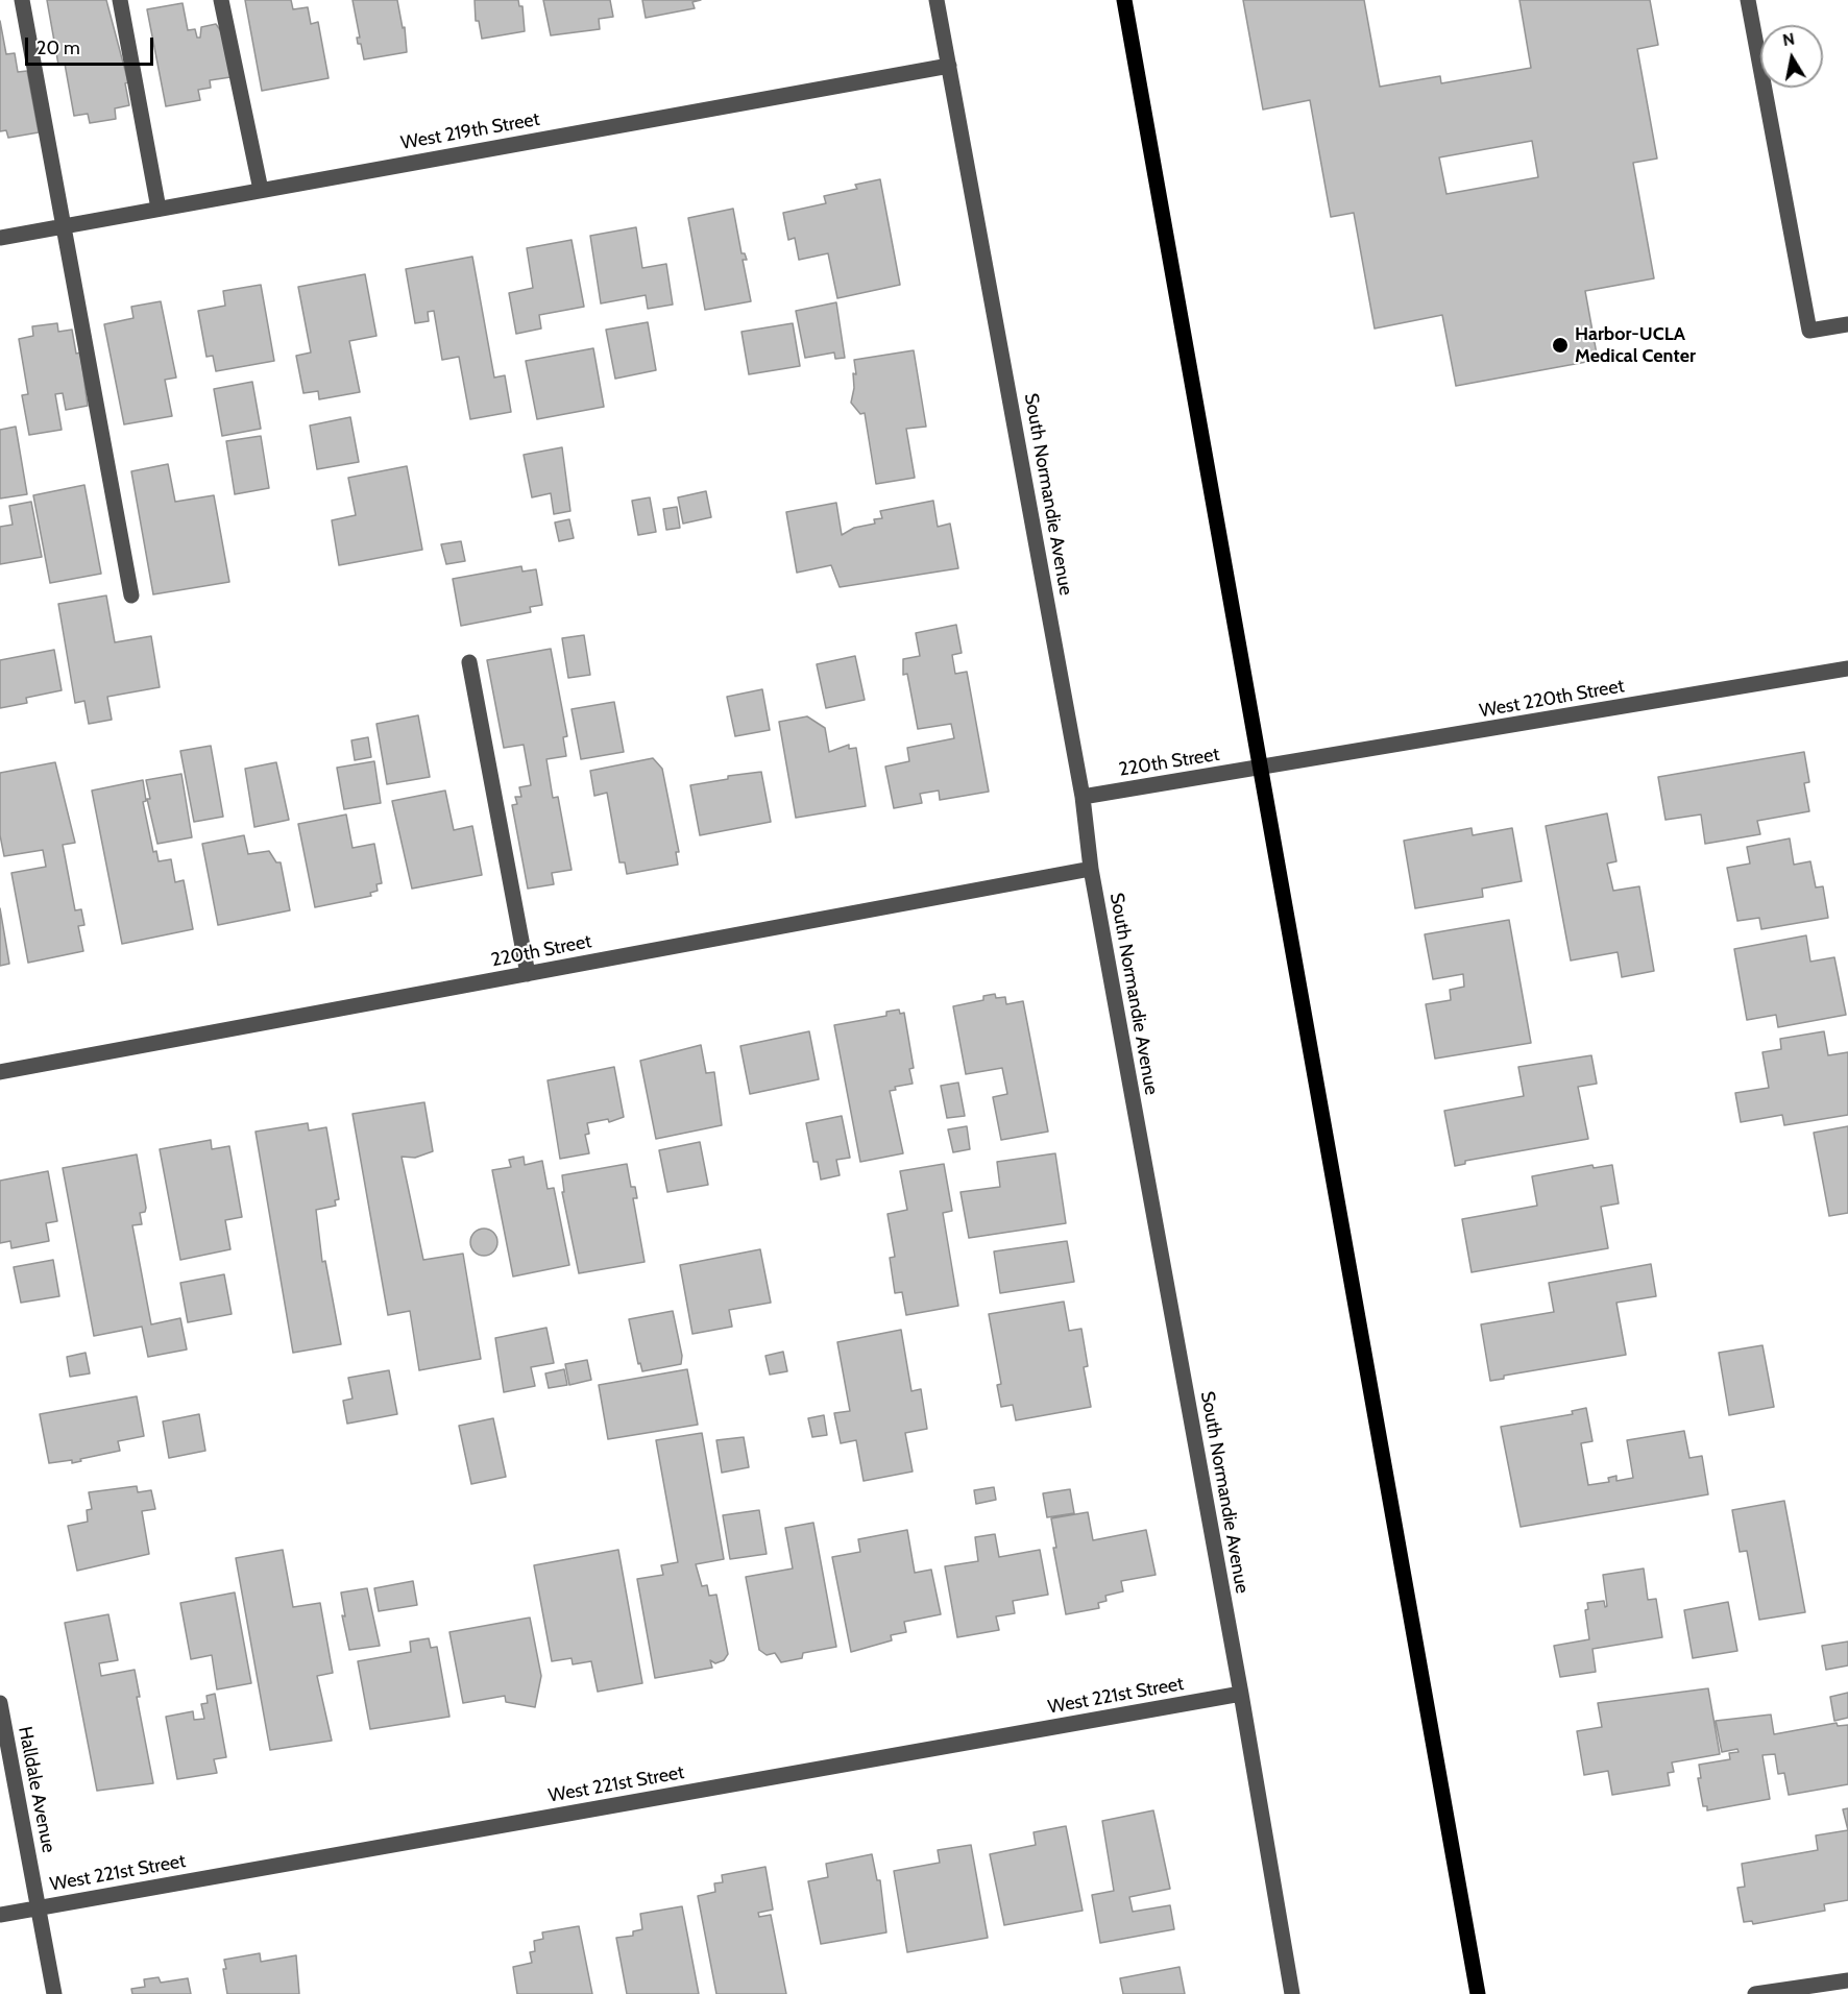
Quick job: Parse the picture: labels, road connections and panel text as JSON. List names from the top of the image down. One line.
{"streets":{"street":["West 219th Street","South Normandie Avenue","West 220th Street","220th Street","West 221st Street","Halldale Avenue"]},"crossings":[["West 219th Street","South Normandie Avenue"],["South Normandie Avenue","220th Street"],["South Normandie Avenue","West 221st Street"],["West 220th Street","220th Street"],["West 221st Street","Halldale Avenue"]],"places":["Harbor-UCLA Medical Center"],"scale_bar":"20 m","north":"top"}
